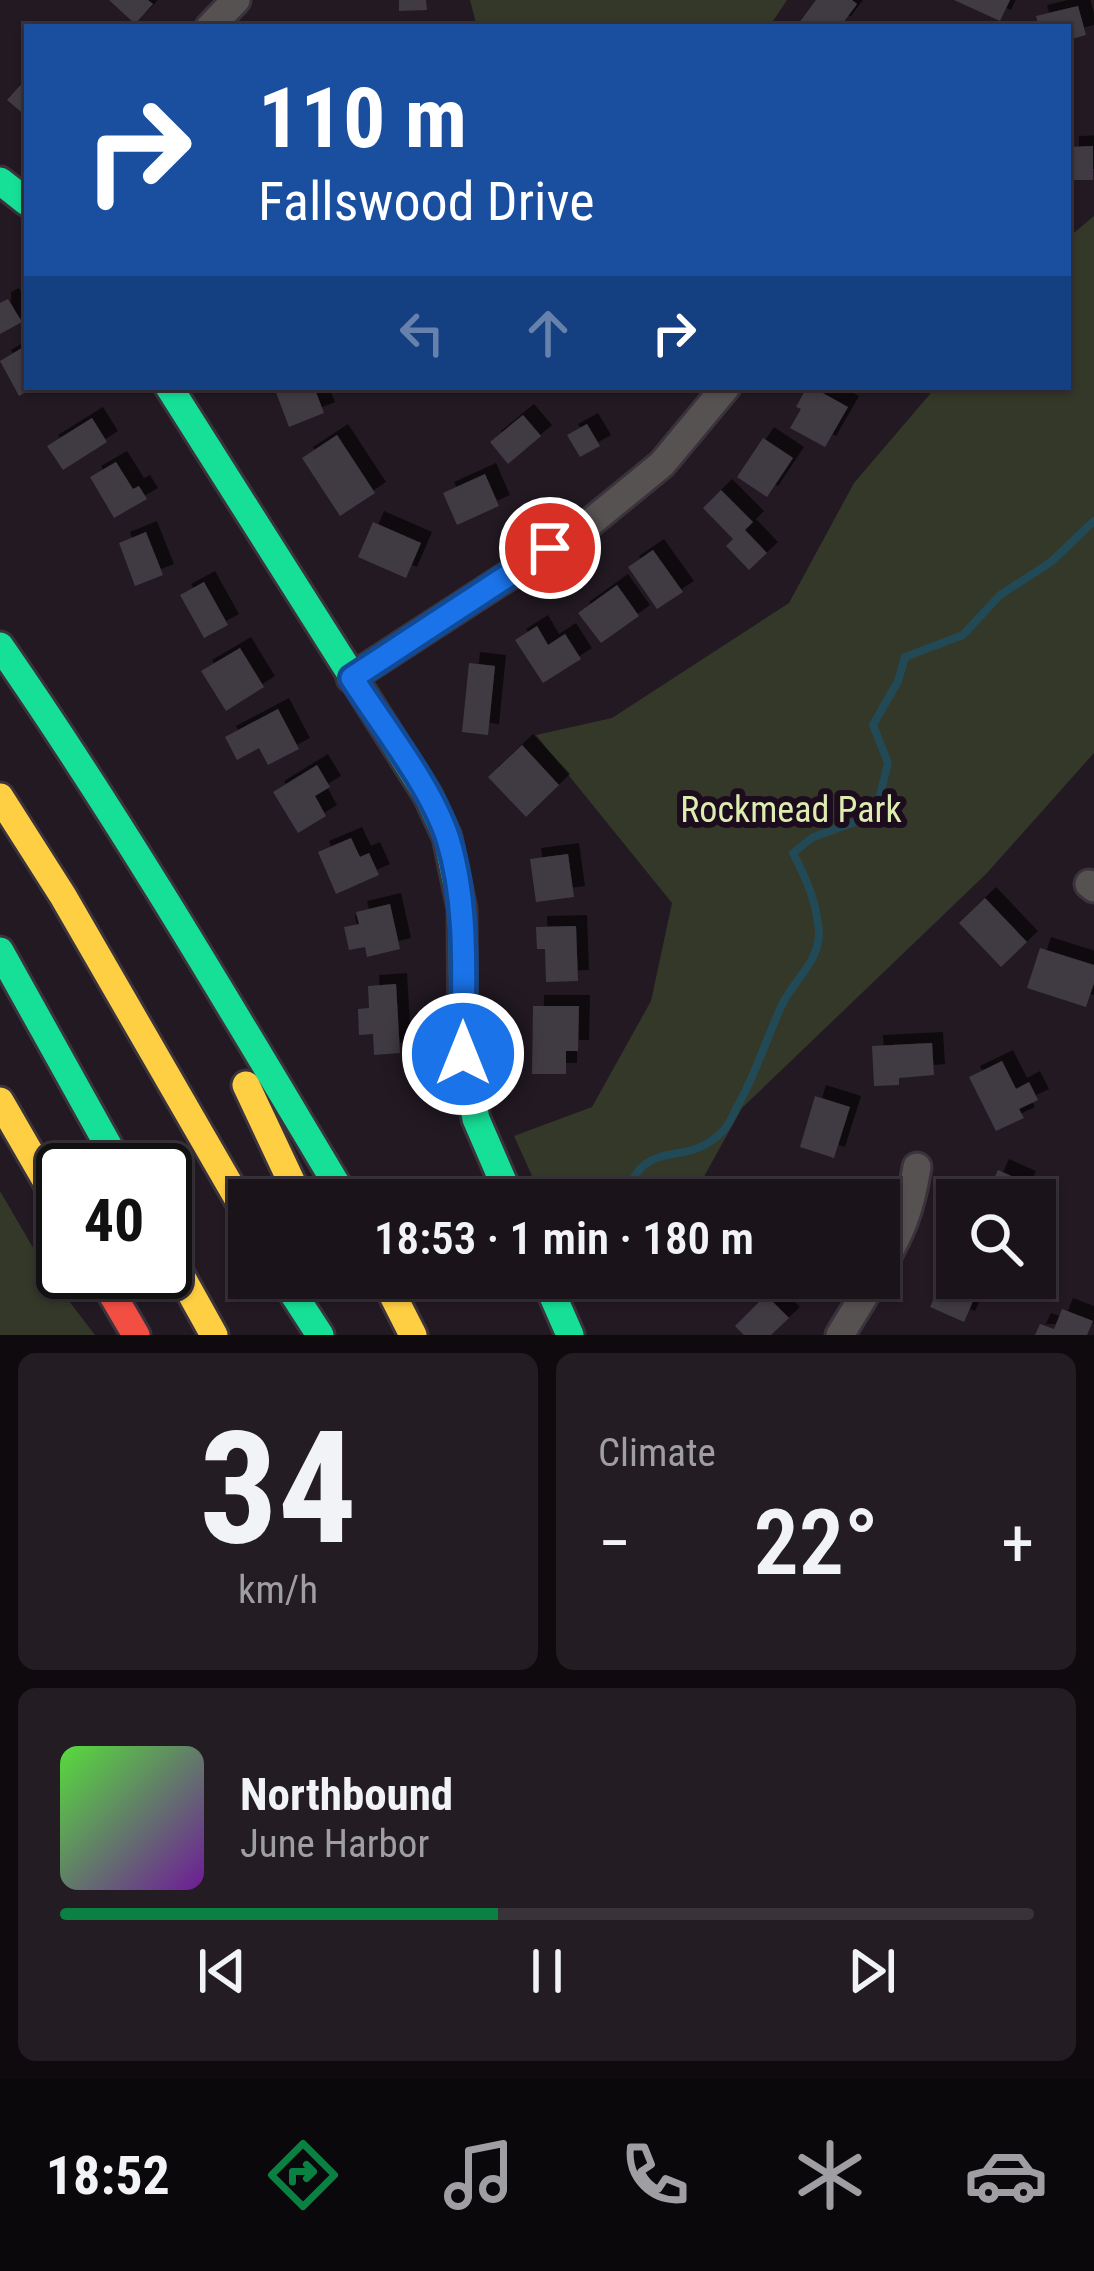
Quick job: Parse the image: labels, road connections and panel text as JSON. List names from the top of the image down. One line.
{"parks":["Rockmead Park"],"page":{"turn":["110 m","Fallswood Drive"],"limit":"40","trip":"18:53 · 1 min · 180 m","tile":[["34","km/h"],"Climate"],"heat":["−","22°","+"],"song":["Northbound","June Harbor"],"tabs":"18:52"}}
